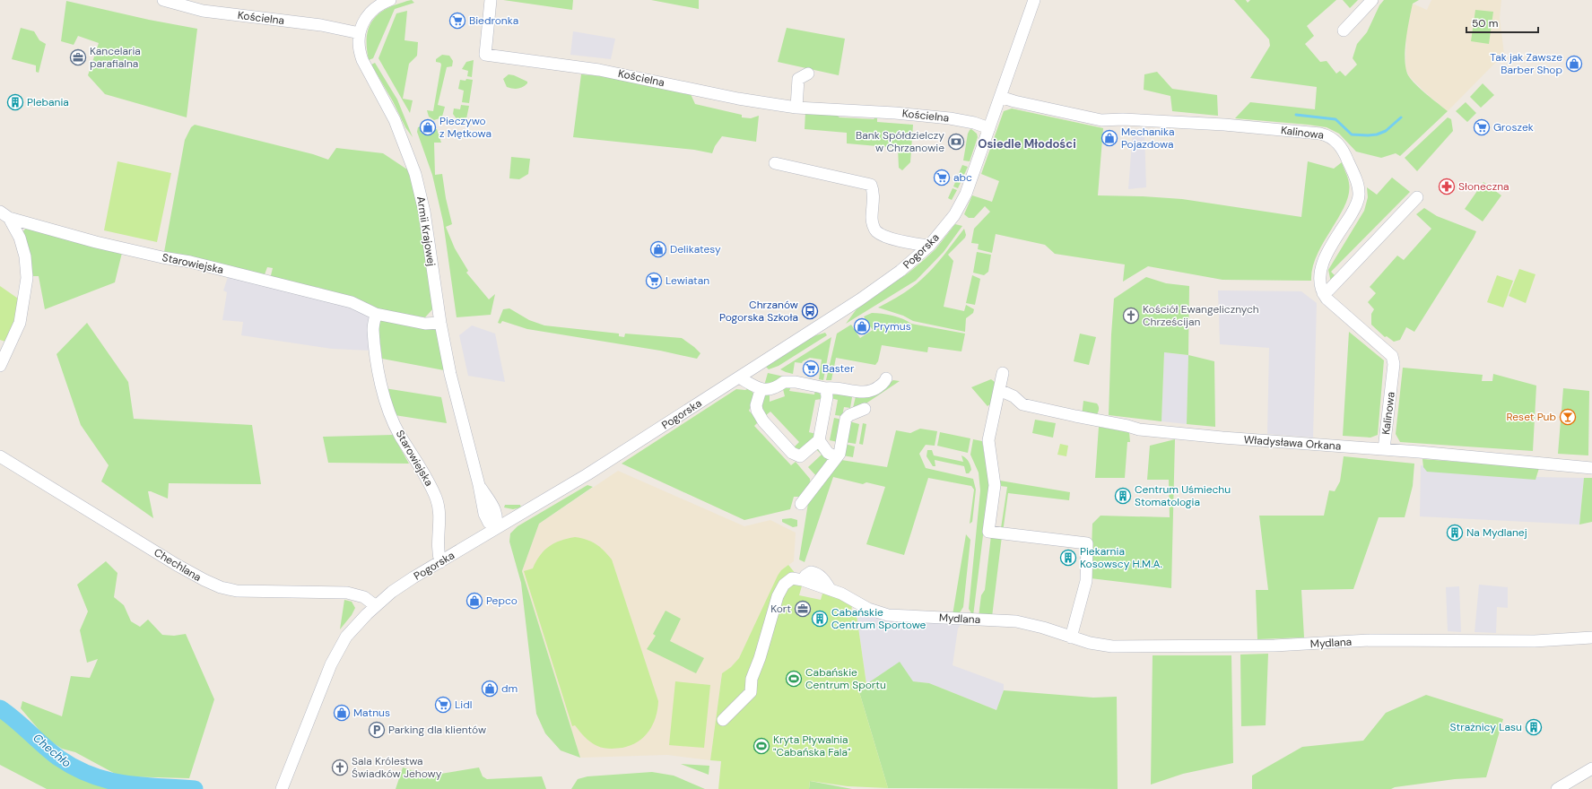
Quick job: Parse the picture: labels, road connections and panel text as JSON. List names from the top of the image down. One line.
{"streets":{"street":["Kościelna","Kalinowa","Armii Krajowej","Pogorska","Starowiejska","Władysława Orkana","Chechlana","Mydlana"]},"crossings":[["Kościelna","Armii Krajowej"],["Kościelna","Pogorska"],["Kalinowa","Pogorska"],["Kalinowa","Władysława Orkana"],["Armii Krajowej","Pogorska"],["Armii Krajowej","Starowiejska"],["Pogorska","Starowiejska"],["Pogorska","Chechlana"]],"districts":["Osiedle Młodości"],"water":["Chechło"],"places":{"supermarket":["Biedronka","Groszek","abc","Lewiatan","Baster","Lidl"],"office":["Kancelaria parafialna","Kort"],"shop":["Tak jak Zawsze Barber Shop","Pieczywo z Mętkowa","Mechanika Pojazdowa","Delikatesy","Prymus","Pepco","dm","Matnus"],"building":["Plebania","Centrum Uśmiechu Stomatologia","Na Mydlanej","Piekarnia Kosowscy H.M.A.","Cabańskie Centrum Sportowe","Strażnicy Lasu"],"bank":["Bank Spółdzielczy w Chrzanowie"],"pharmacy":["Słoneczna"],"bus stop":["Chrzanów Pogorska Szkoła"],"church":["Kościół Ewangelicznych Chrześcijan","Sala Królestwa Świadków Jehowy"],"bar":["Reset Pub"],"sports":["Cabańskie Centrum Sportu","Kryta Pływalnia \"Cabańska Fala\""],"parking":["Parking dla klientów"]},"scale_bar":"50 m"}
